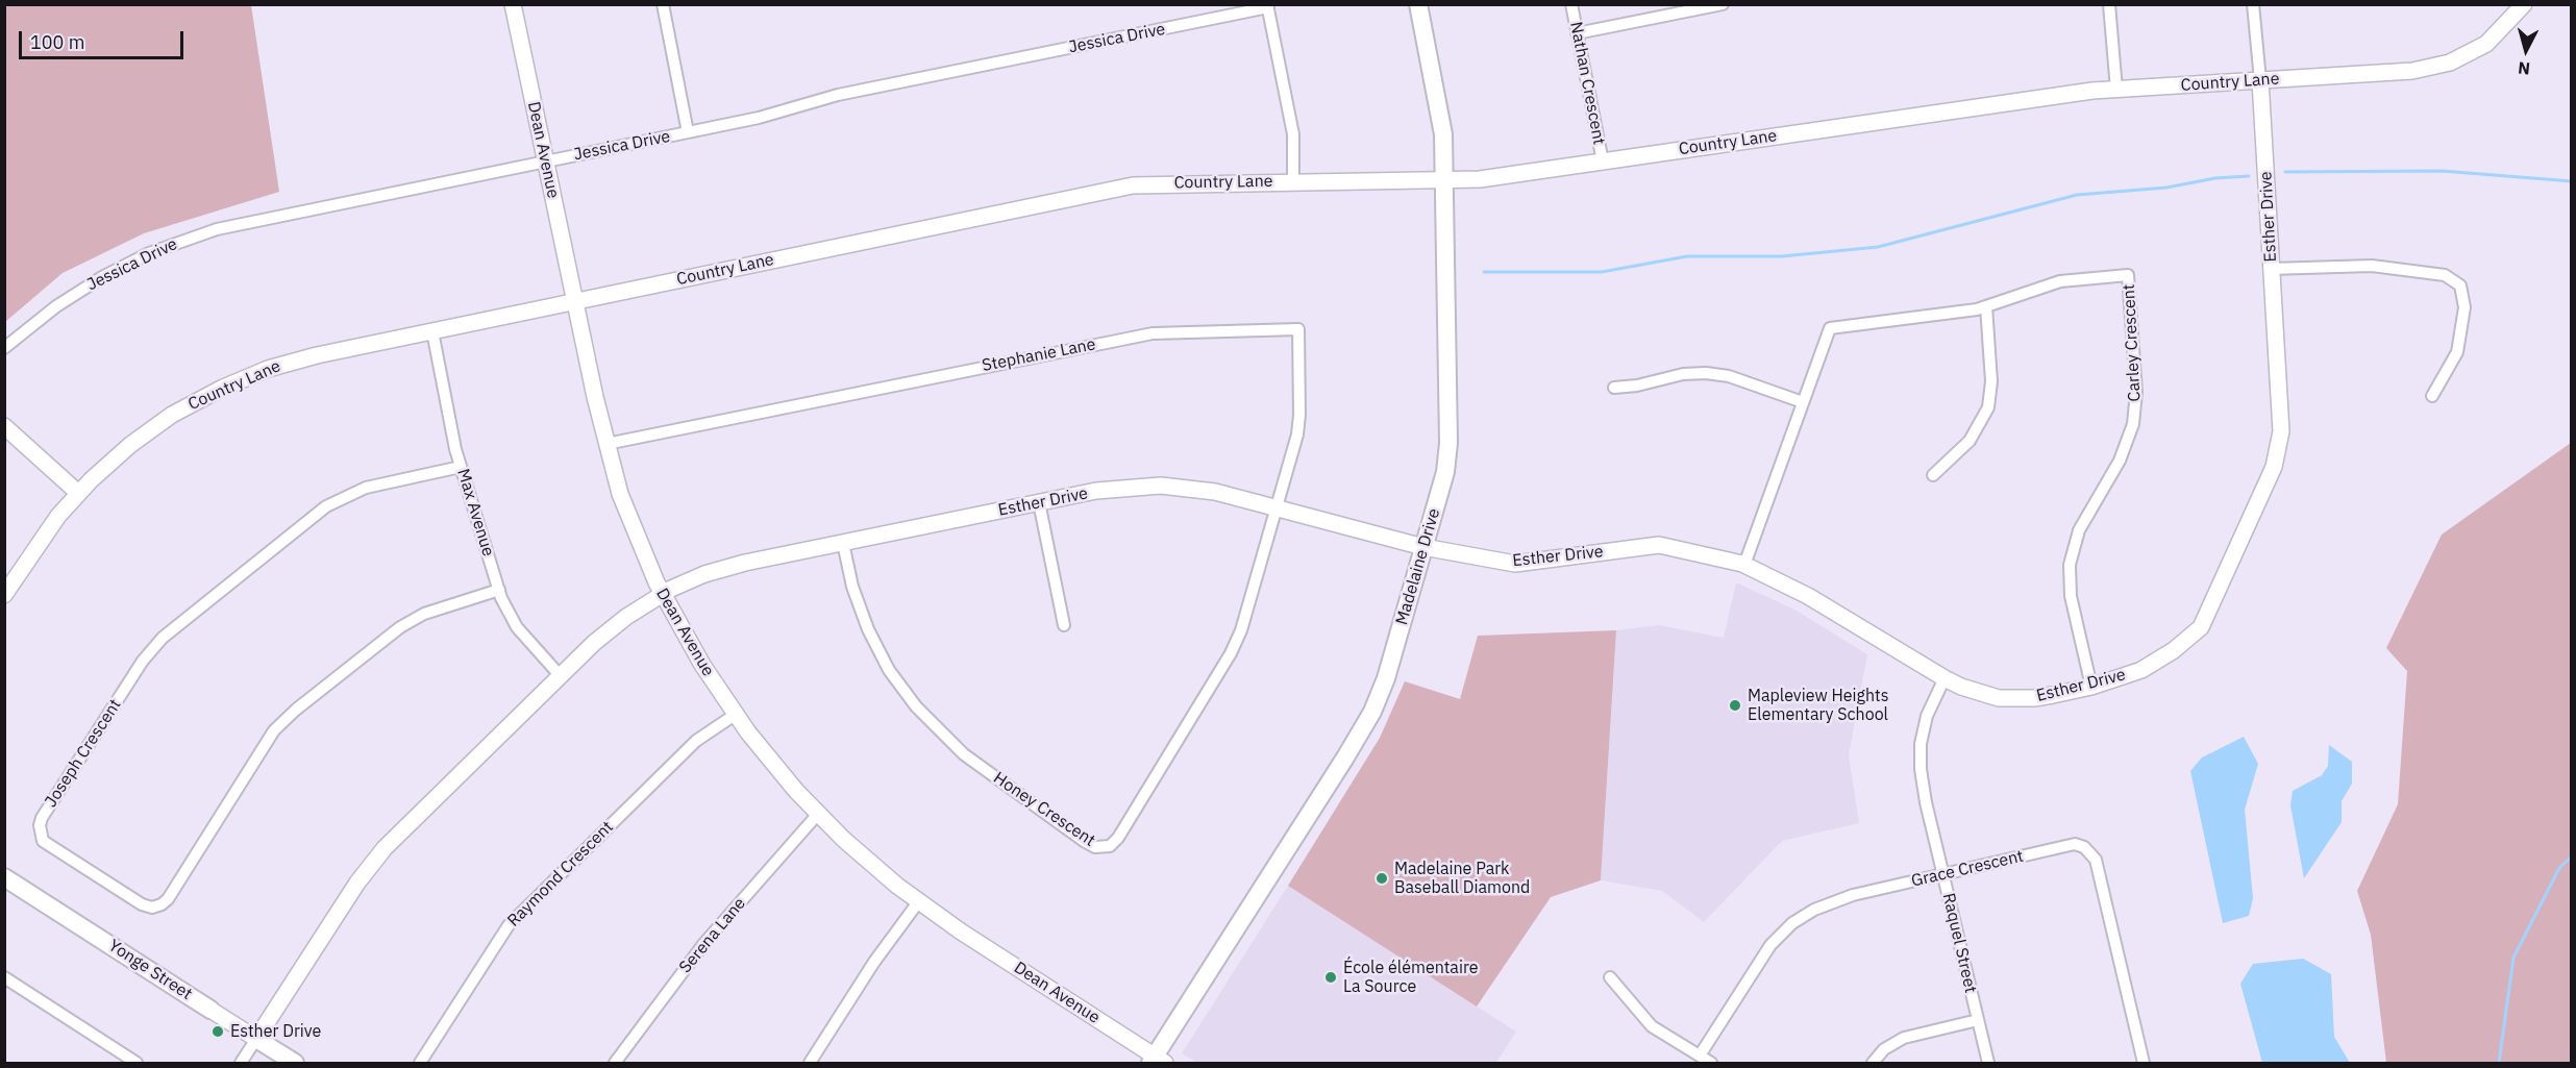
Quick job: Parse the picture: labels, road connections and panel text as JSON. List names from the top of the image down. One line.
{"streets":{"main road":["Madelaine Drive","Yonge Street"],"street":["Jessica Drive","Country Lane","Nathan Crescent","Dean Avenue","Esther Drive","Carley Crescent","Stephanie Lane","Max Avenue","Joseph Crescent","Honey Crescent","Grace Crescent","Raymond Crescent","Serena Lane","Raquel Street"]},"crossings":[["Jessica Drive","Dean Avenue"],["Country Lane","Nathan Crescent"],["Country Lane","Dean Avenue"],["Country Lane","Esther Drive"],["Country Lane","Max Avenue"],["Country Lane","Madelaine Drive"],["Dean Avenue","Esther Drive"],["Dean Avenue","Stephanie Lane"],["Dean Avenue","Madelaine Drive"],["Dean Avenue","Raymond Crescent"],["Dean Avenue","Serena Lane"],["Esther Drive","Carley Crescent"],["Esther Drive","Stephanie Lane"],["Esther Drive","Max Avenue"],["Esther Drive","Madelaine Drive"],["Esther Drive","Honey Crescent"],["Esther Drive","Raquel Street"],["Esther Drive","Yonge Street"],["Stephanie Lane","Honey Crescent"],["Max Avenue","Joseph Crescent"],["Grace Crescent","Raquel Street"]],"places":["Mapleview Heights Elementary School","Madelaine Park Baseball Diamond","École élémentaire La Source","Esther Drive"],"scale_bar":"100 m","north":"bottom"}
